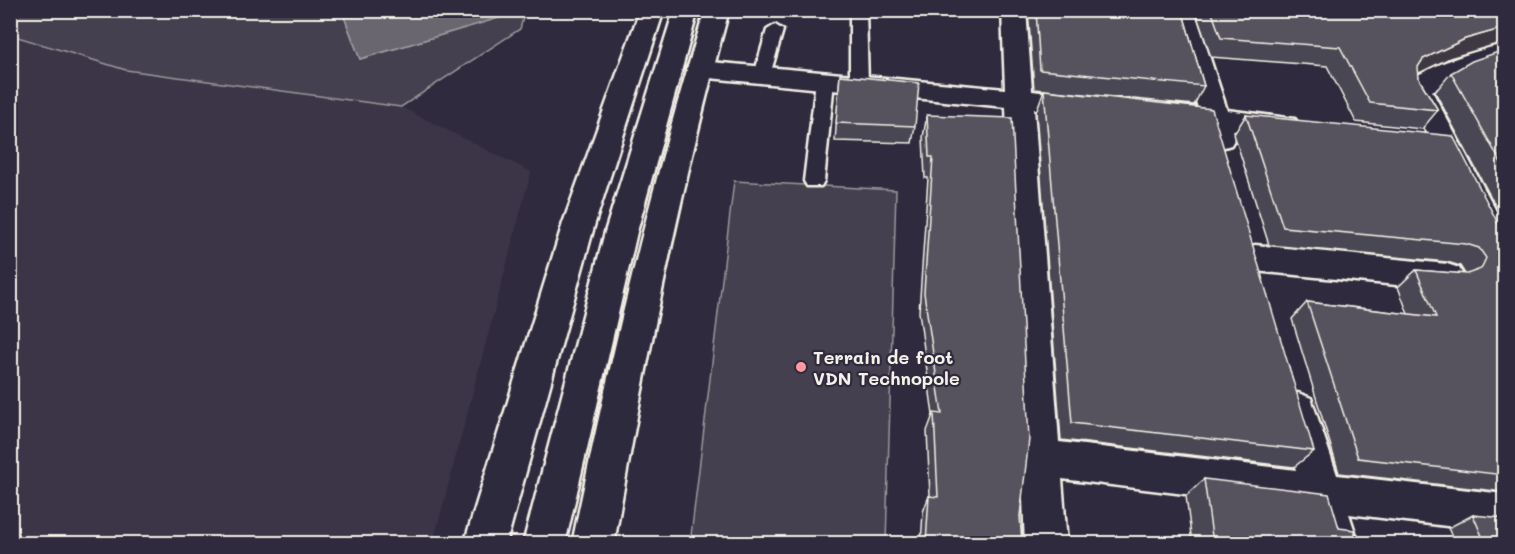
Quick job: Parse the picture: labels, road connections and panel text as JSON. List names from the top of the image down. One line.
{"places":["Terrain de foot VDN Technopole"]}
